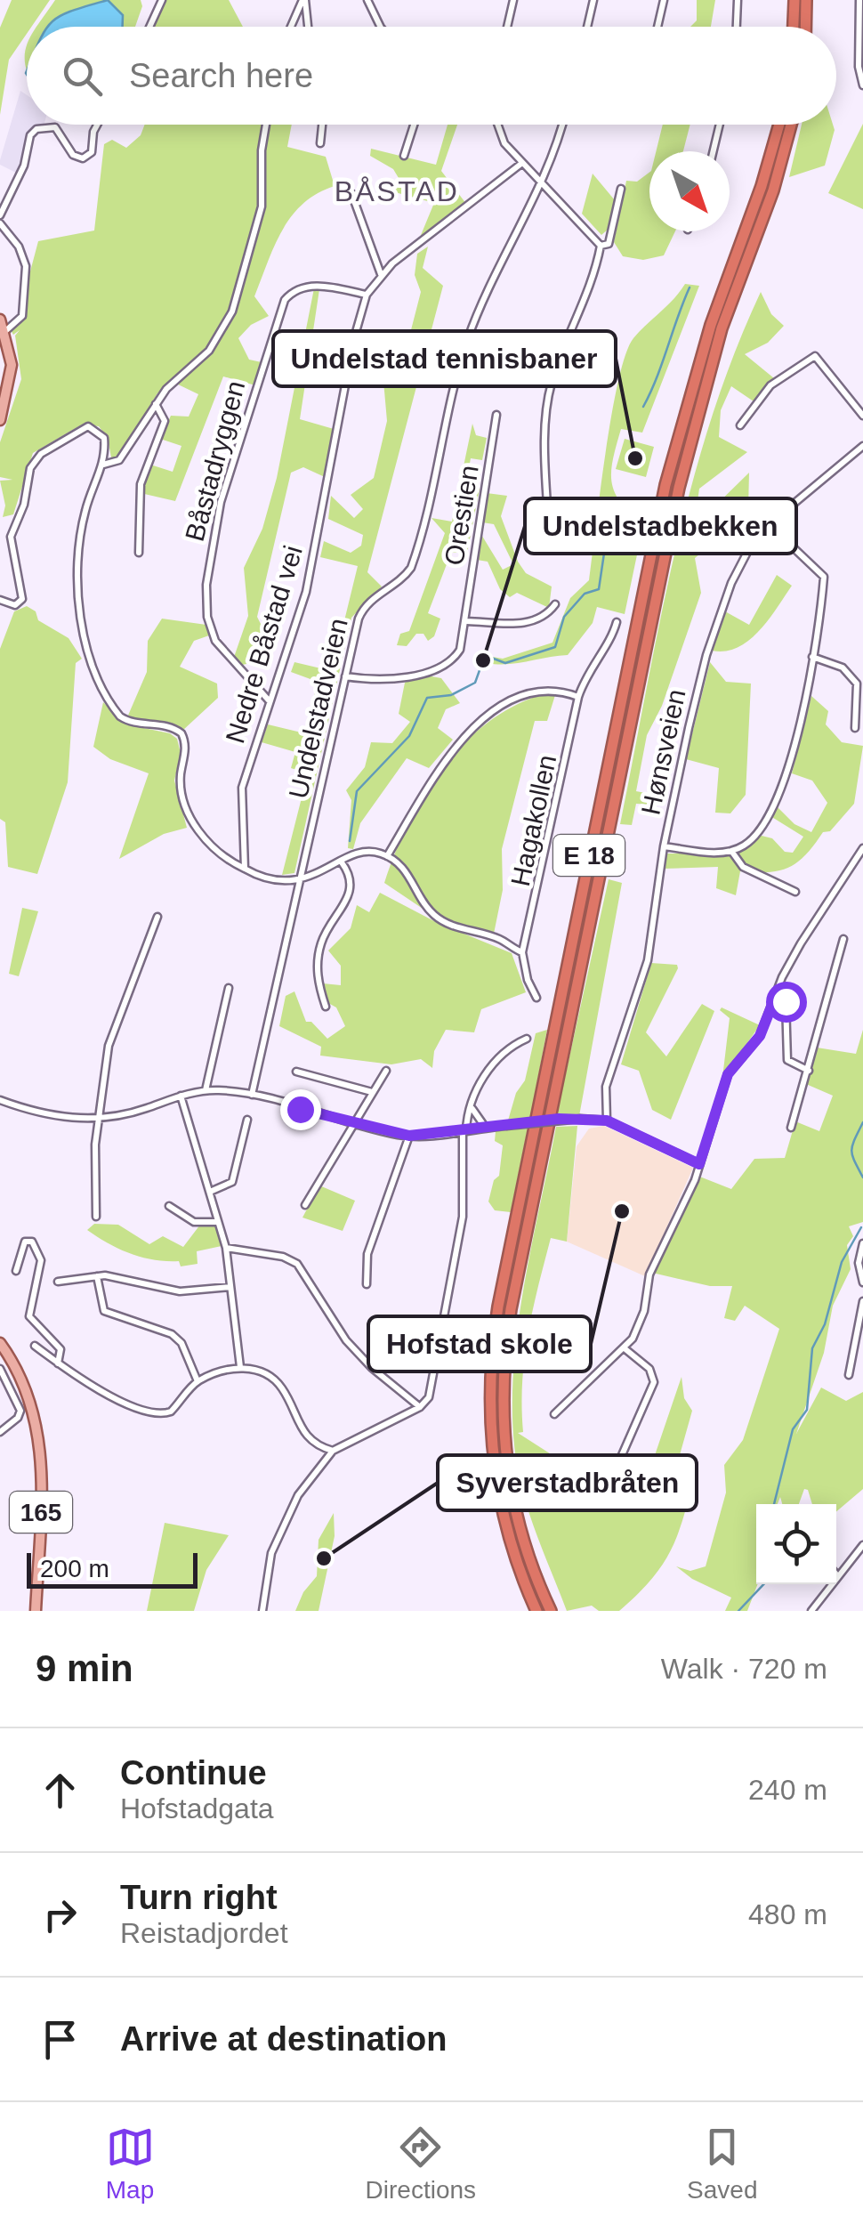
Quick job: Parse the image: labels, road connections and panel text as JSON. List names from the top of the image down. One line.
{"streets":{"highway":["E 18"],"main road":["165"],"street":["Båstadryggen","Orestien","Nedre Båstad vei","Undelstadveien","Hønsveien","Hagakollen"]},"crossings":[["Båstadryggen","Nedre Båstad vei"],["Orestien","Undelstadveien"]],"districts":["BÅSTAD"],"places":["Undelstad tennisbaner","Undelstadbekken","Hofstad skole","Syverstadbråten"],"scale_bar":"200 m","north":"bottom right","page":{"search":"Search here","scale":"200 m","heading":["9 min","Walk · 720 m"],"list":[["Continue","Hofstadgata","240 m"],["Turn right","Reistadjordet","480 m"],"Arrive at destination"],"nav":["Map","Directions","Saved"]}}
